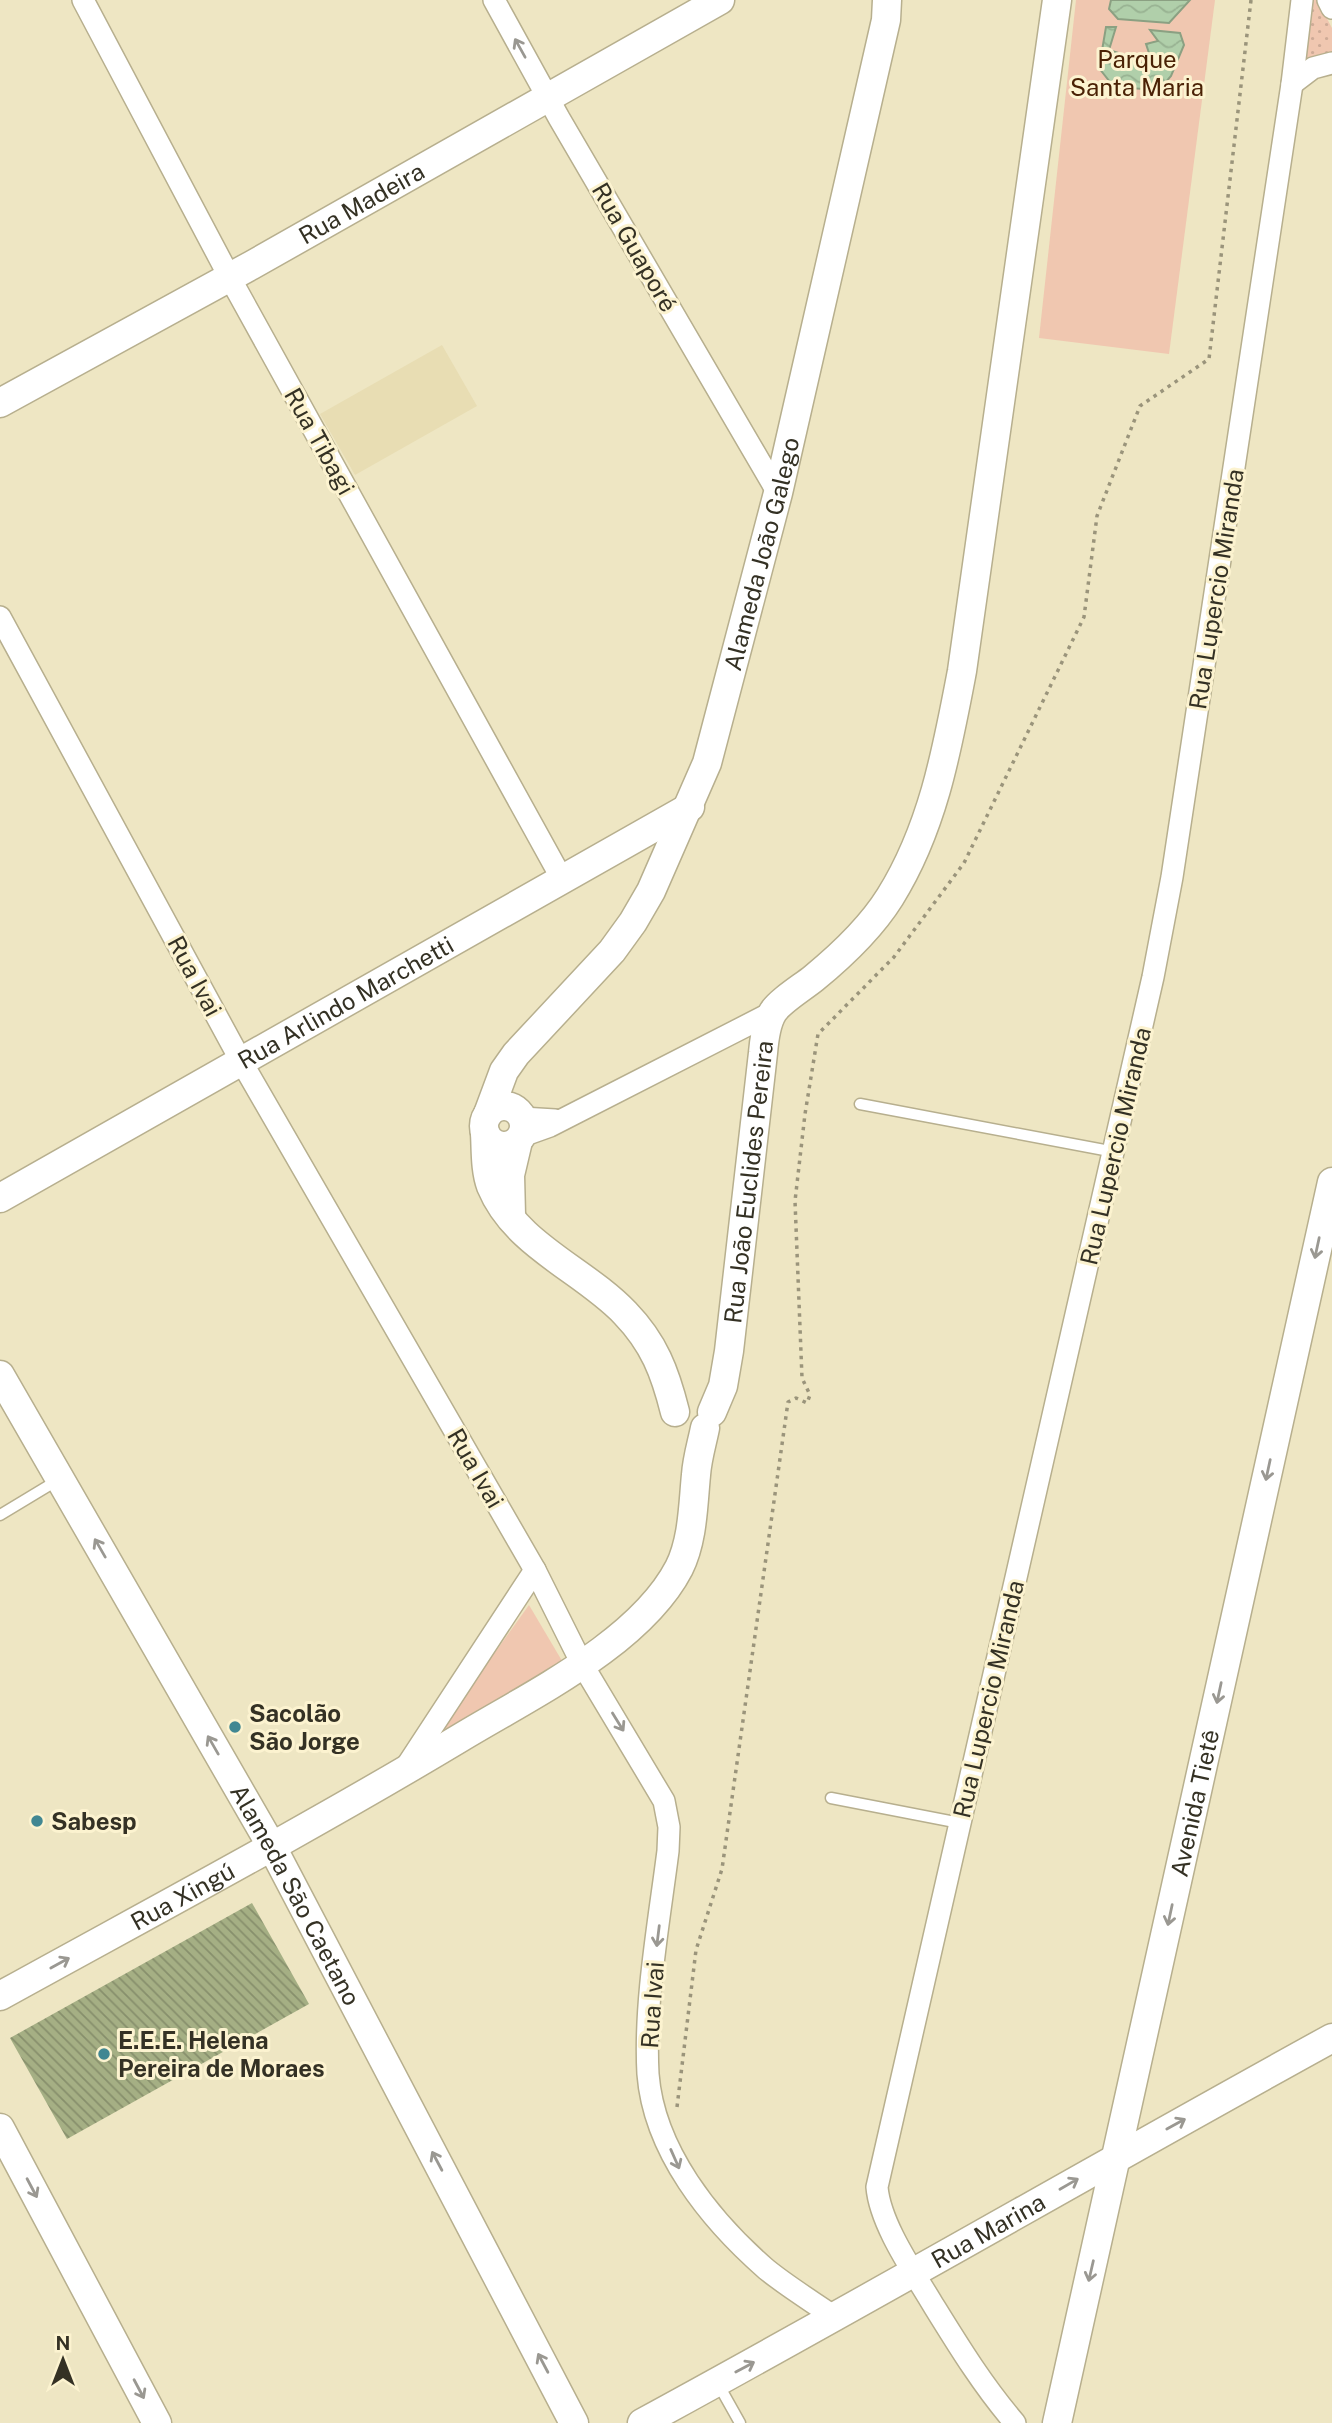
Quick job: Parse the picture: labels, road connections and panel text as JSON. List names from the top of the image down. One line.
{"streets":{"street":["Rua Madeira","Rua Guaporé","Rua Tibagi","Alameda João Galego","Rua Lupercio Miranda","Rua Ivai","Rua Arlindo Marchetti","Rua João Euclides Pereira","Avenida Tietê","Rua Xingú","Alameda São Caetano","Rua Marina"]},"crossings":[["Rua Madeira","Rua Guaporé"],["Rua Madeira","Rua Tibagi"],["Rua Guaporé","Alameda João Galego"],["Rua Tibagi","Rua Arlindo Marchetti"],["Alameda João Galego","Rua Arlindo Marchetti"],["Alameda João Galego","Rua João Euclides Pereira"],["Rua Lupercio Miranda","Rua Marina"],["Rua Ivai","Rua Arlindo Marchetti"],["Rua Ivai","Rua Xingú"],["Rua Ivai","Rua Marina"],["Avenida Tietê","Rua Marina"],["Rua Xingú","Alameda São Caetano"]],"one_way":["Rua Ivai","Avenida Tietê","Alameda São Caetano","Rua Marina"],"parks":["Parque Santa Maria"],"places":["Sacolão São Jorge","Sabesp","E.E.E. Helena Pereira de Moraes"],"north":"top"}
